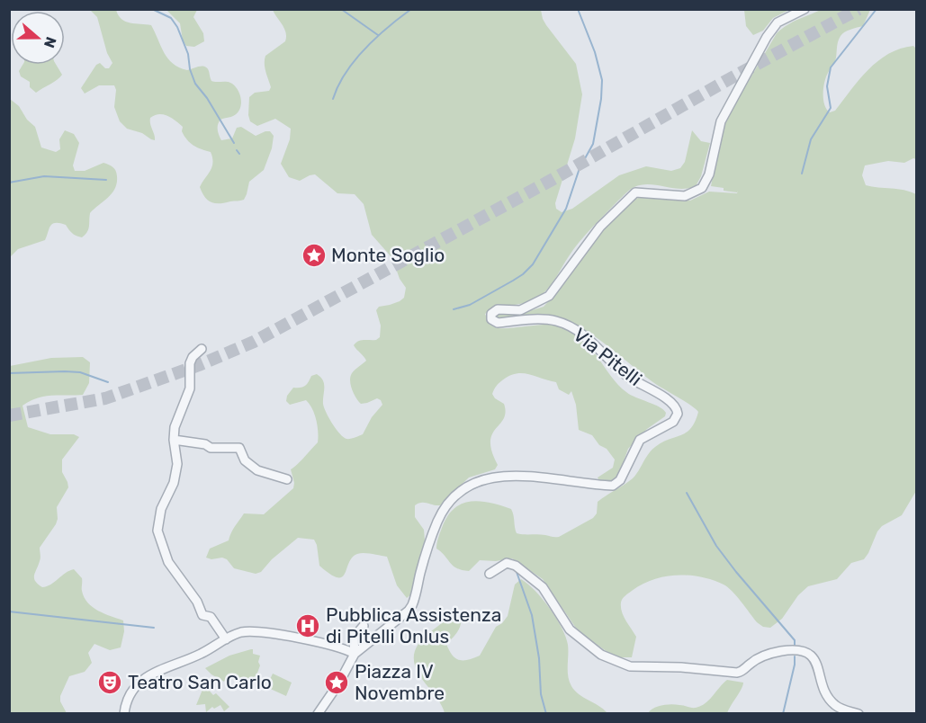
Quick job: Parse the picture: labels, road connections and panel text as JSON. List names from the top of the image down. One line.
{"streets":{"street":["Via Pitelli"]},"places":{"place":["Monte Soglio","Piazza IV Novembre"],"hospital":["Pubblica Assistenza di Pitelli Onlus"],"theatre":["Teatro San Carlo"]},"north":"right"}
